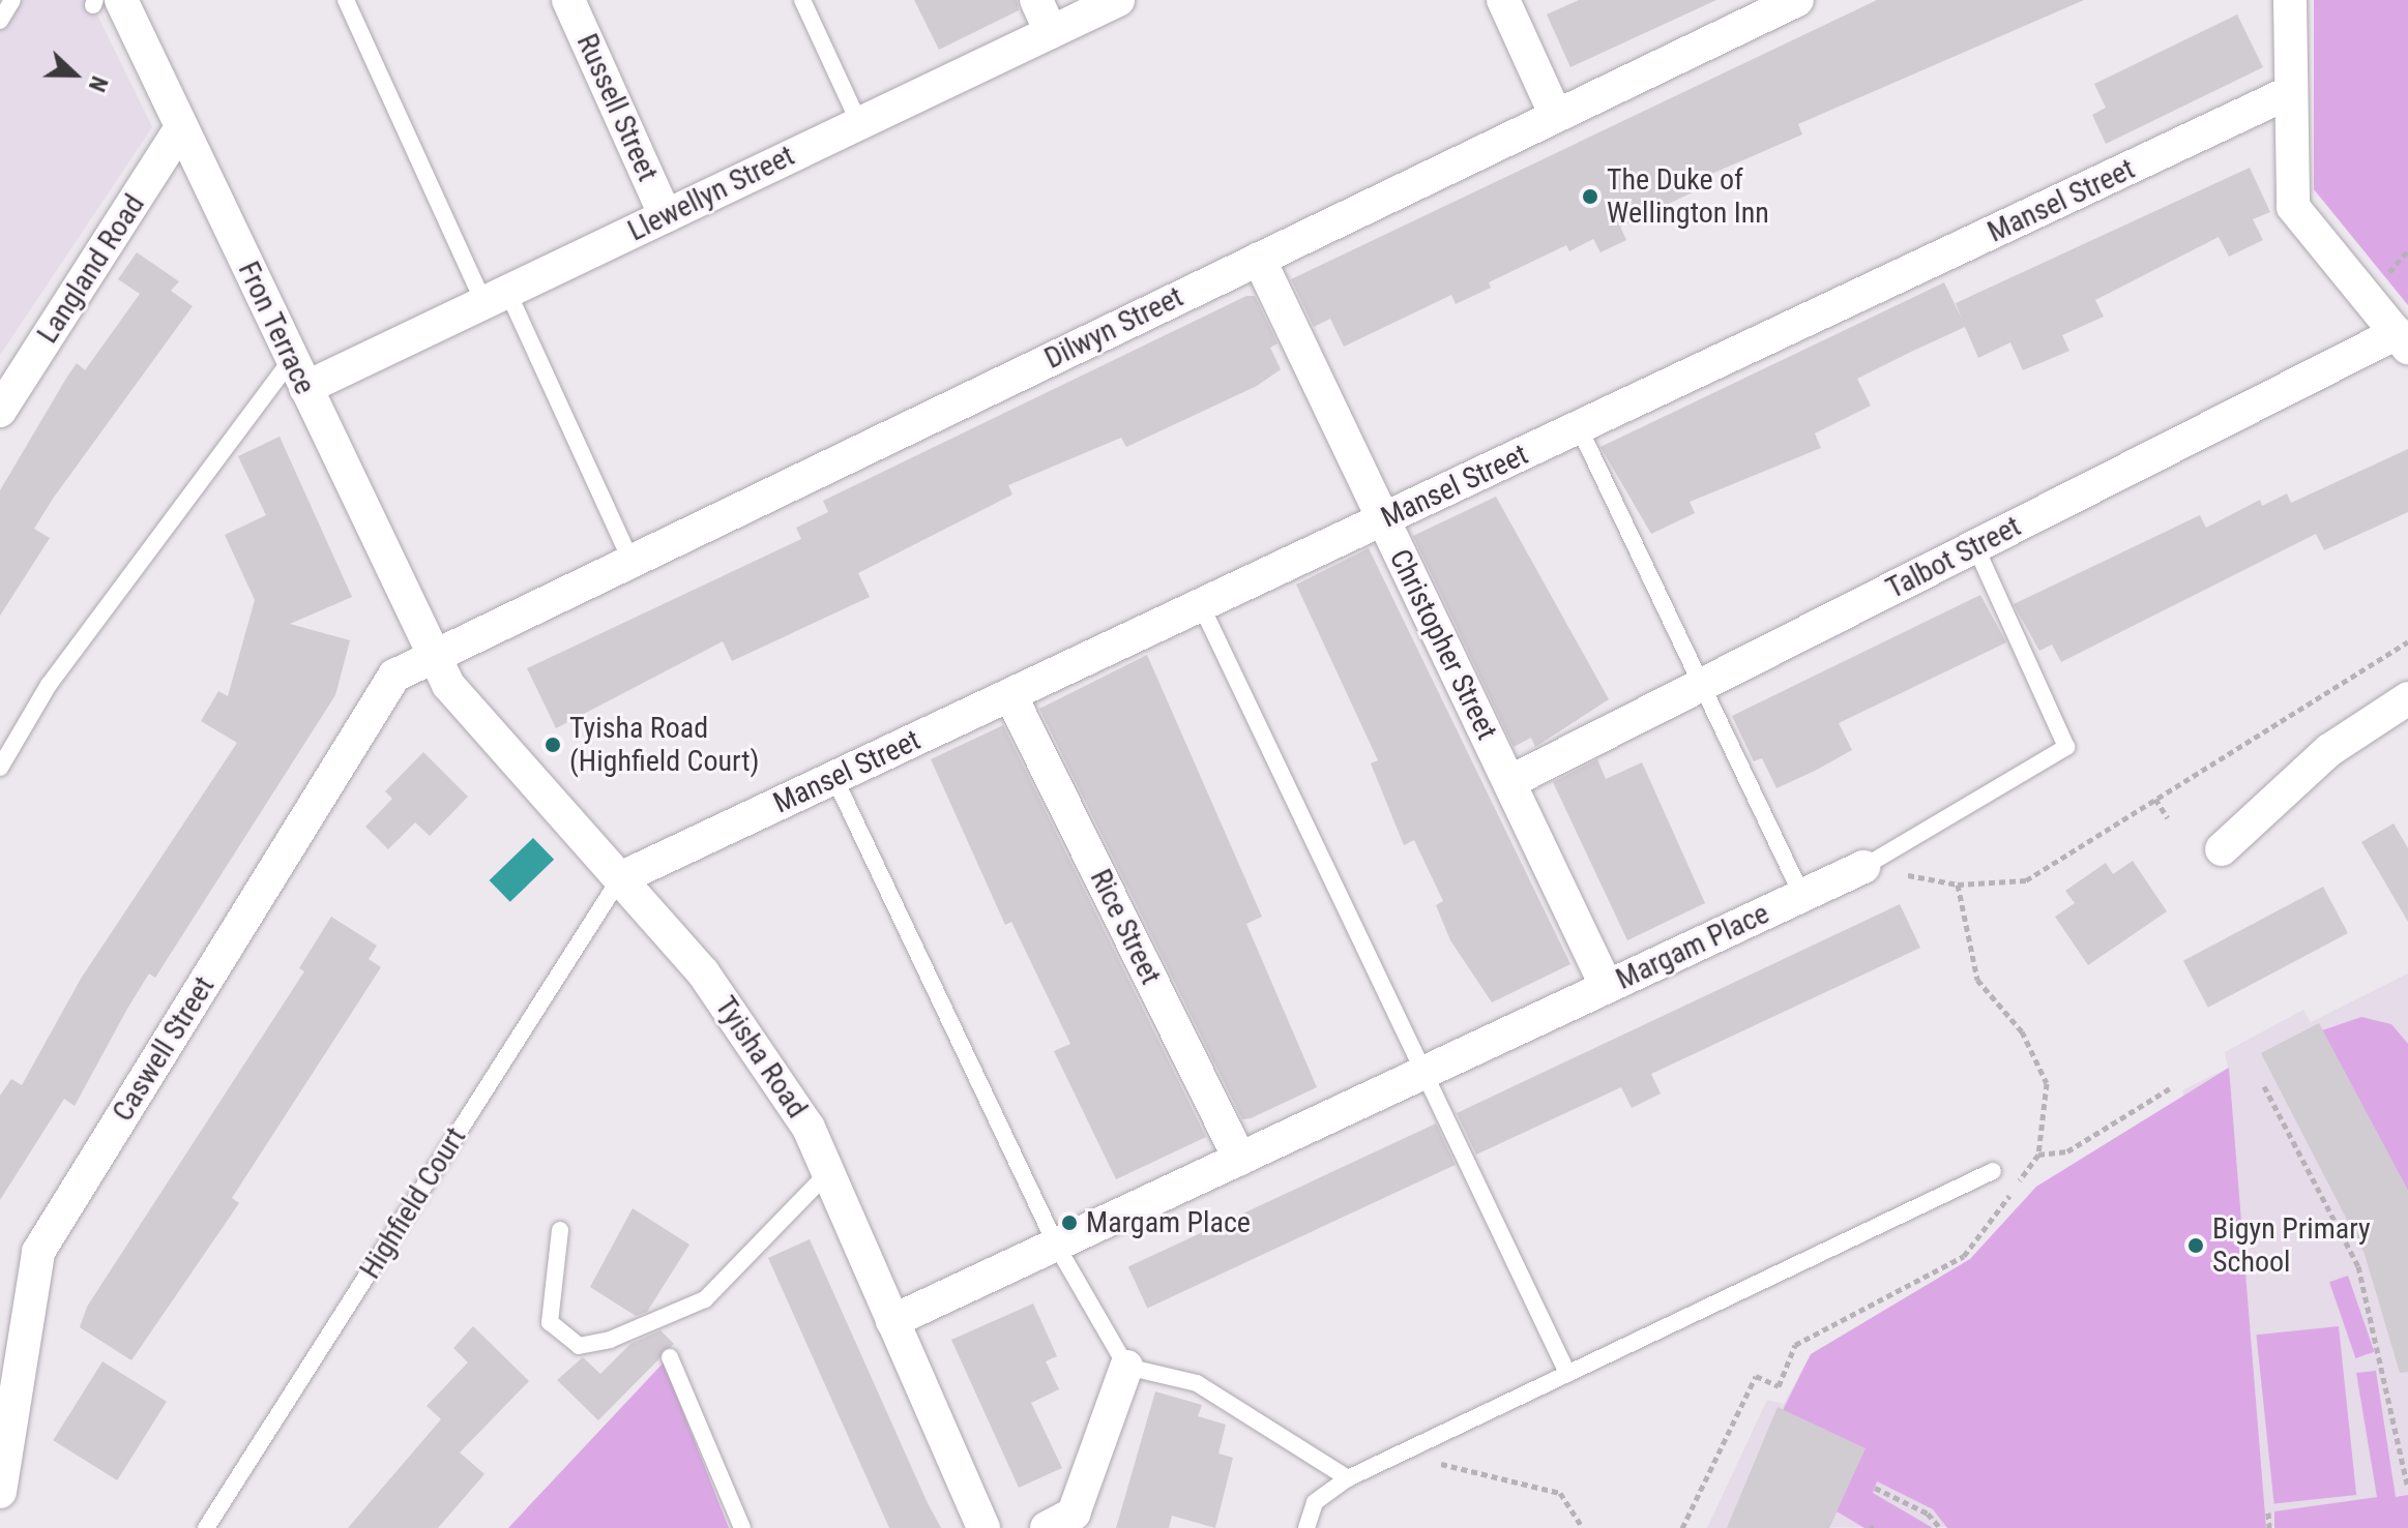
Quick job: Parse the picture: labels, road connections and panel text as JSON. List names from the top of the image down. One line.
{"streets":{"street":["Russell Street","Llewellyn Street","Mansel Street","Langland Road","Fron Terrace","Dilwyn Street","Talbot Street","Christopher Street","Rice Street","Margam Place","Caswell Street","Tyisha Road"],"lane":["Highfield Court"]},"crossings":[["Russell Street","Llewellyn Street"],["Llewellyn Street","Fron Terrace"],["Mansel Street","Christopher Street"],["Mansel Street","Rice Street"],["Mansel Street","Tyisha Road"],["Mansel Street","Highfield Court"],["Langland Road","Fron Terrace"],["Fron Terrace","Dilwyn Street"],["Fron Terrace","Caswell Street"],["Fron Terrace","Tyisha Road"],["Dilwyn Street","Christopher Street"],["Dilwyn Street","Caswell Street"],["Dilwyn Street","Tyisha Road"],["Talbot Street","Christopher Street"],["Christopher Street","Margam Place"],["Rice Street","Margam Place"],["Margam Place","Tyisha Road"],["Caswell Street","Tyisha Road"],["Tyisha Road","Highfield Court"]],"places":["The Duke of Wellington Inn","Tyisha Road (Highfield Court)","Margam Place","Bigyn Primary School"],"north":"right"}
